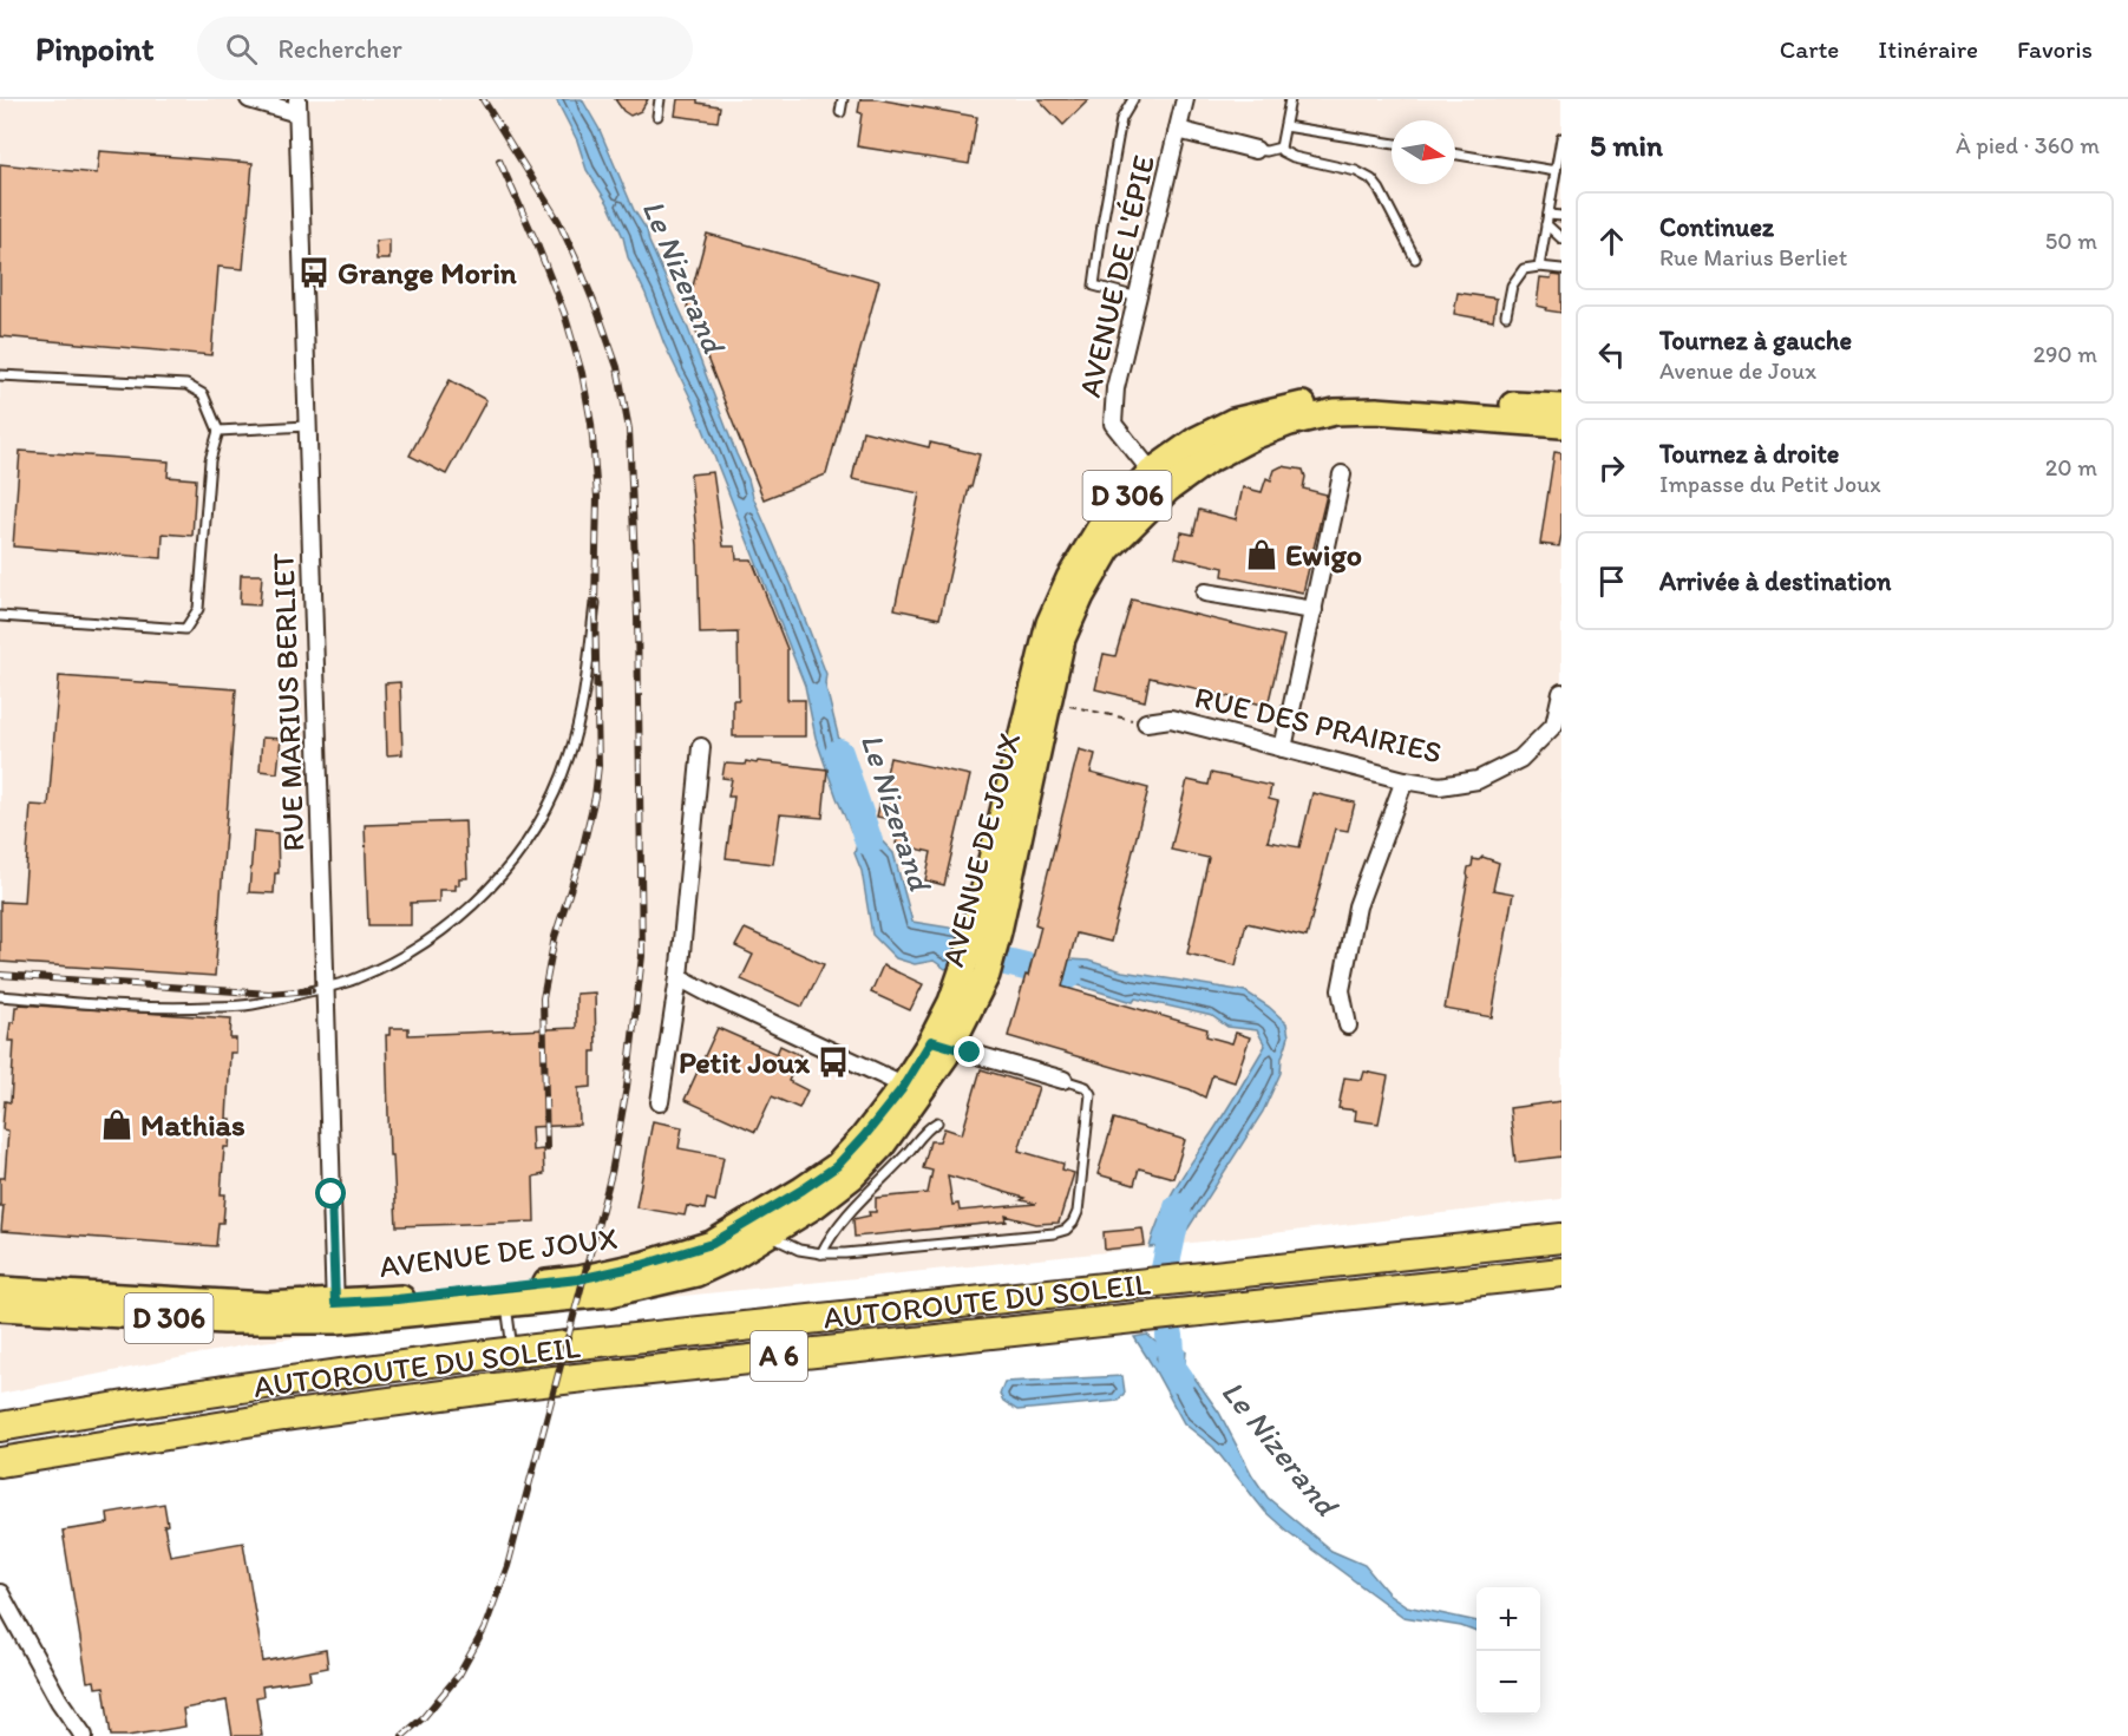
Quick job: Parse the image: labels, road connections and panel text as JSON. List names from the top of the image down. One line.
{"streets":{"highway":["AUTOROUTE DU SOLEIL","A 6"],"main road":["D 306","AVENUE DE JOUX"],"street":["AVENUE DE L'ÉPIE","RUE MARIUS BERLIET","RUE DES PRAIRIES"]},"crossings":[["AVENUE DE L'ÉPIE","AVENUE DE JOUX"],["RUE MARIUS BERLIET","AVENUE DE JOUX"]],"water":["Le Nizerand"],"places":{"bus stop":["Grange Morin","Petit Joux"],"shop":["Ewigo","Mathias"]},"north":"right","page":{"header":"Pinpoint","search":"Rechercher","nav":["Carte","Itinéraire","Favoris"],"heading":["5 min","À pied · 360 m"],"list":[["Continuez","Rue Marius Berliet","50 m"],["Tournez à gauche","Avenue de Joux","290 m"],["Tournez à droite","Impasse du Petit Joux","20 m"],"Arrivée à destination"],"map_buttons":["+","−"]}}
